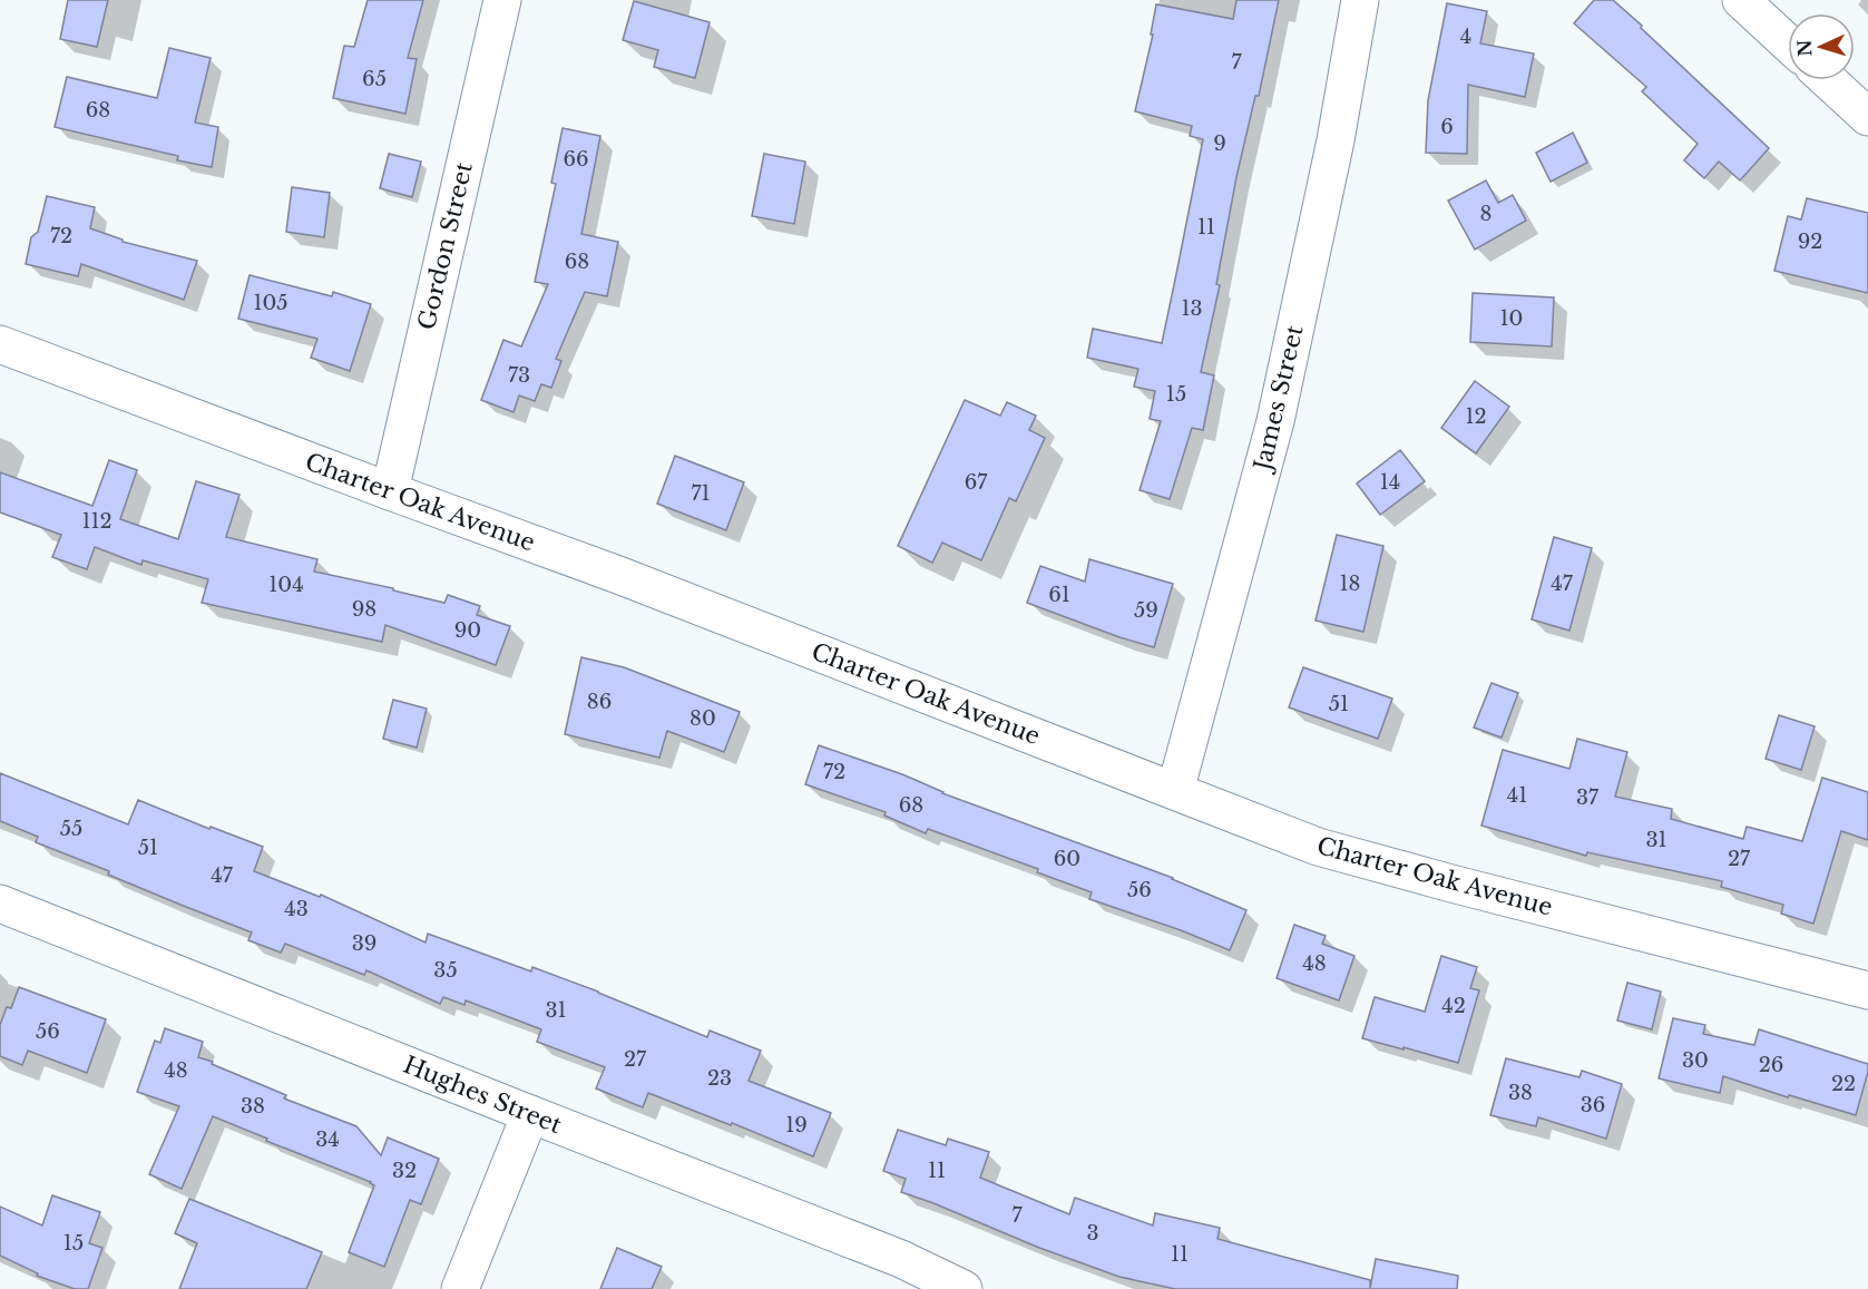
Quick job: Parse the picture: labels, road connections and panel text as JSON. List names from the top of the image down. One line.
{"streets":{"street":["Gordon Street","James Street","Charter Oak Avenue","Hughes Street"]},"crossings":[["Gordon Street","Charter Oak Avenue"],["James Street","Charter Oak Avenue"]],"house_numbers":["4","7","65","68","6","9","66","8","11","72","92","68","105","13","10","73","15","12","67","14","71","112","18","47","104","61","98","59","90","86","51","80","72","41","37","68","55","31","51","60","27","47","56","43","39","48","35","42","31","56","27","30","26","48","23","22","38","36","38","19","34","32","11","7","3","15","11"],"north":"left"}
